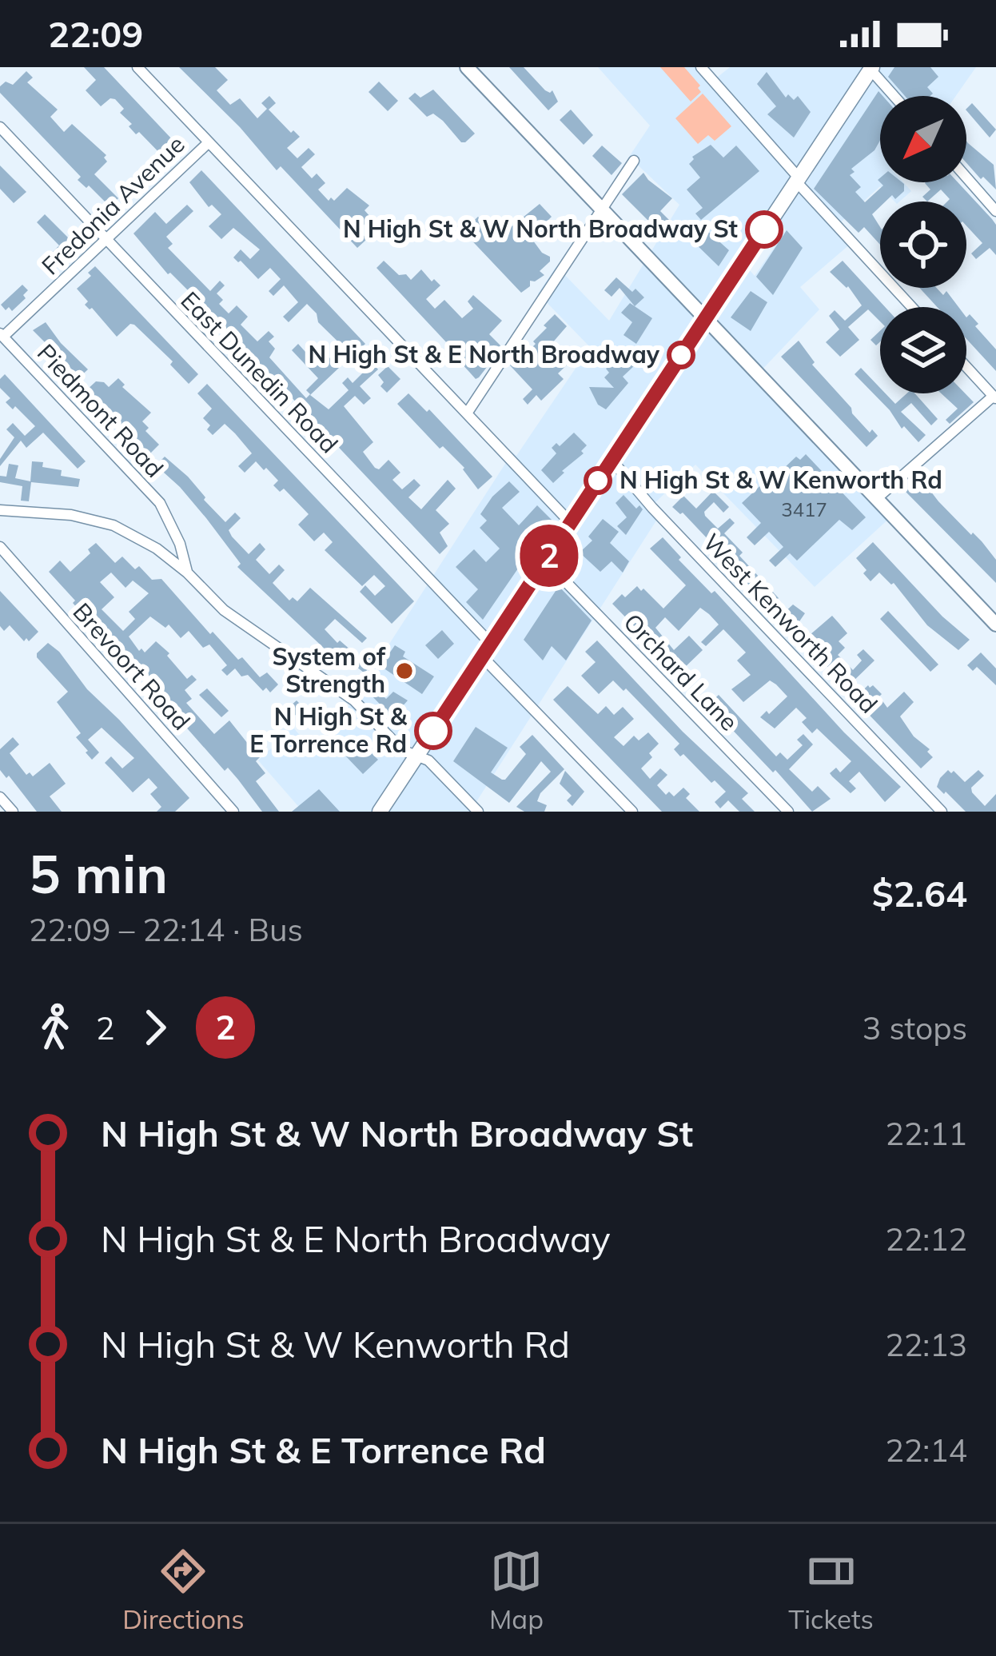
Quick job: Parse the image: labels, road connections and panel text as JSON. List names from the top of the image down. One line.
{"streets":{"street":["Fredonia Avenue","East Dunedin Road","Piedmont Road","West Kenworth Road","Brevoort Road","Orchard Lane"]},"crossings":[["Fredonia Avenue","East Dunedin Road"],["Fredonia Avenue","Piedmont Road"]],"places":["N High St & W North Broadway St","N High St & E North Broadway","N High St & W Kenworth Rd","System of Strength","N High St & E Torrence Rd"],"lines":["bus line 2"],"house_numbers":["3417"],"north":"bottom left","page":{"status":"22:09","on_map":"2","heading":["5 min","22:09 – 22:14 · Bus","$2.64"],"legs":["2","2","3 stops"],"list":[{"name":"N High St & W North Broadway St","value":"22:11"},{"name":"N High St & E North Broadway","value":"22:12"},{"name":"N High St & W Kenworth Rd","value":"22:13"},{"name":"N High St & E Torrence Rd","value":"22:14"}],"tabs":["Directions","Map","Tickets"]}}
